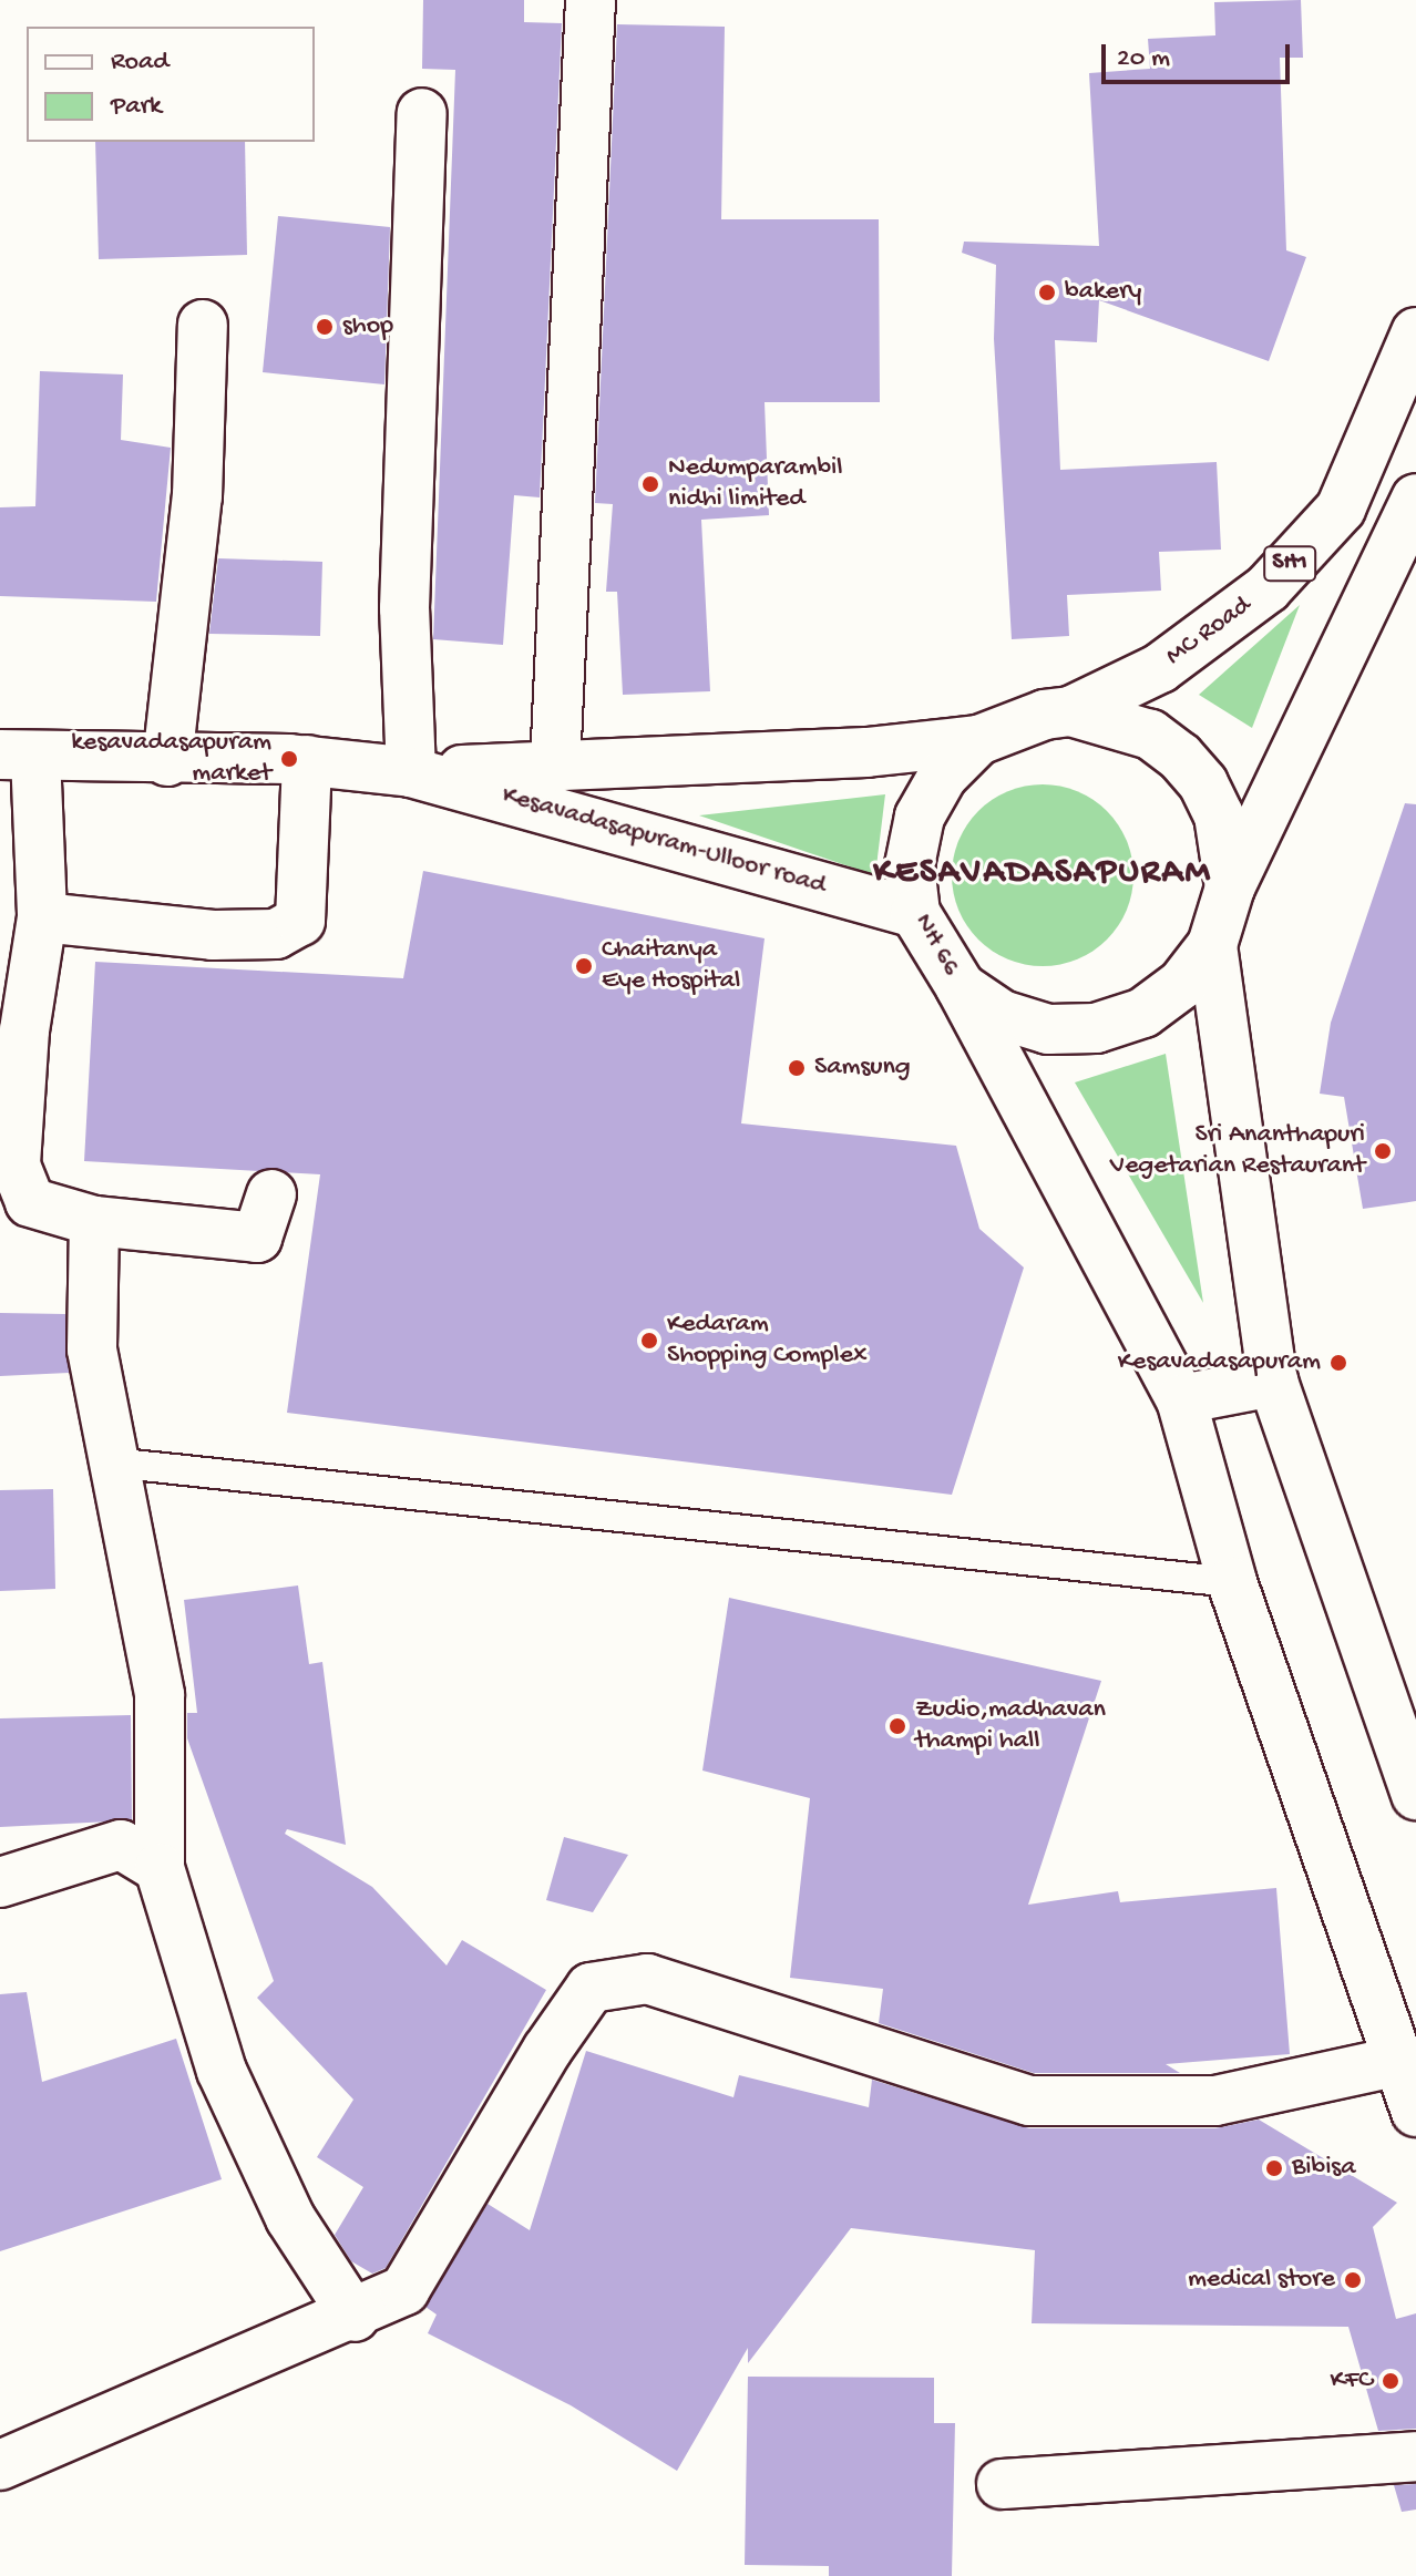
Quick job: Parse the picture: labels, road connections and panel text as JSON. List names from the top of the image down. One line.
{"streets":{"street":["SH1","MC Road","Kesavadasapuram-Ulloor road","NH 66"]},"crossings":[["MC Road","Kesavadasapuram-Ulloor road"],["MC Road","NH 66"],["Kesavadasapuram-Ulloor road","NH 66"]],"districts":["KESAVADASAPURAM"],"places":["bakery","shop","Nedumparambil nidhi limited","kesavadasapuram market","Chaitanya Eye Hospital","Samsung","Sri Ananthapuri Vegetarian Restaurant","Kedaram Shopping Complex","Kesavadasapuram","Zudio,madhavan thampi hall","Bibisa","medical store","KFC"],"legend":["Road","Park"],"scale_bar":"20 m"}
